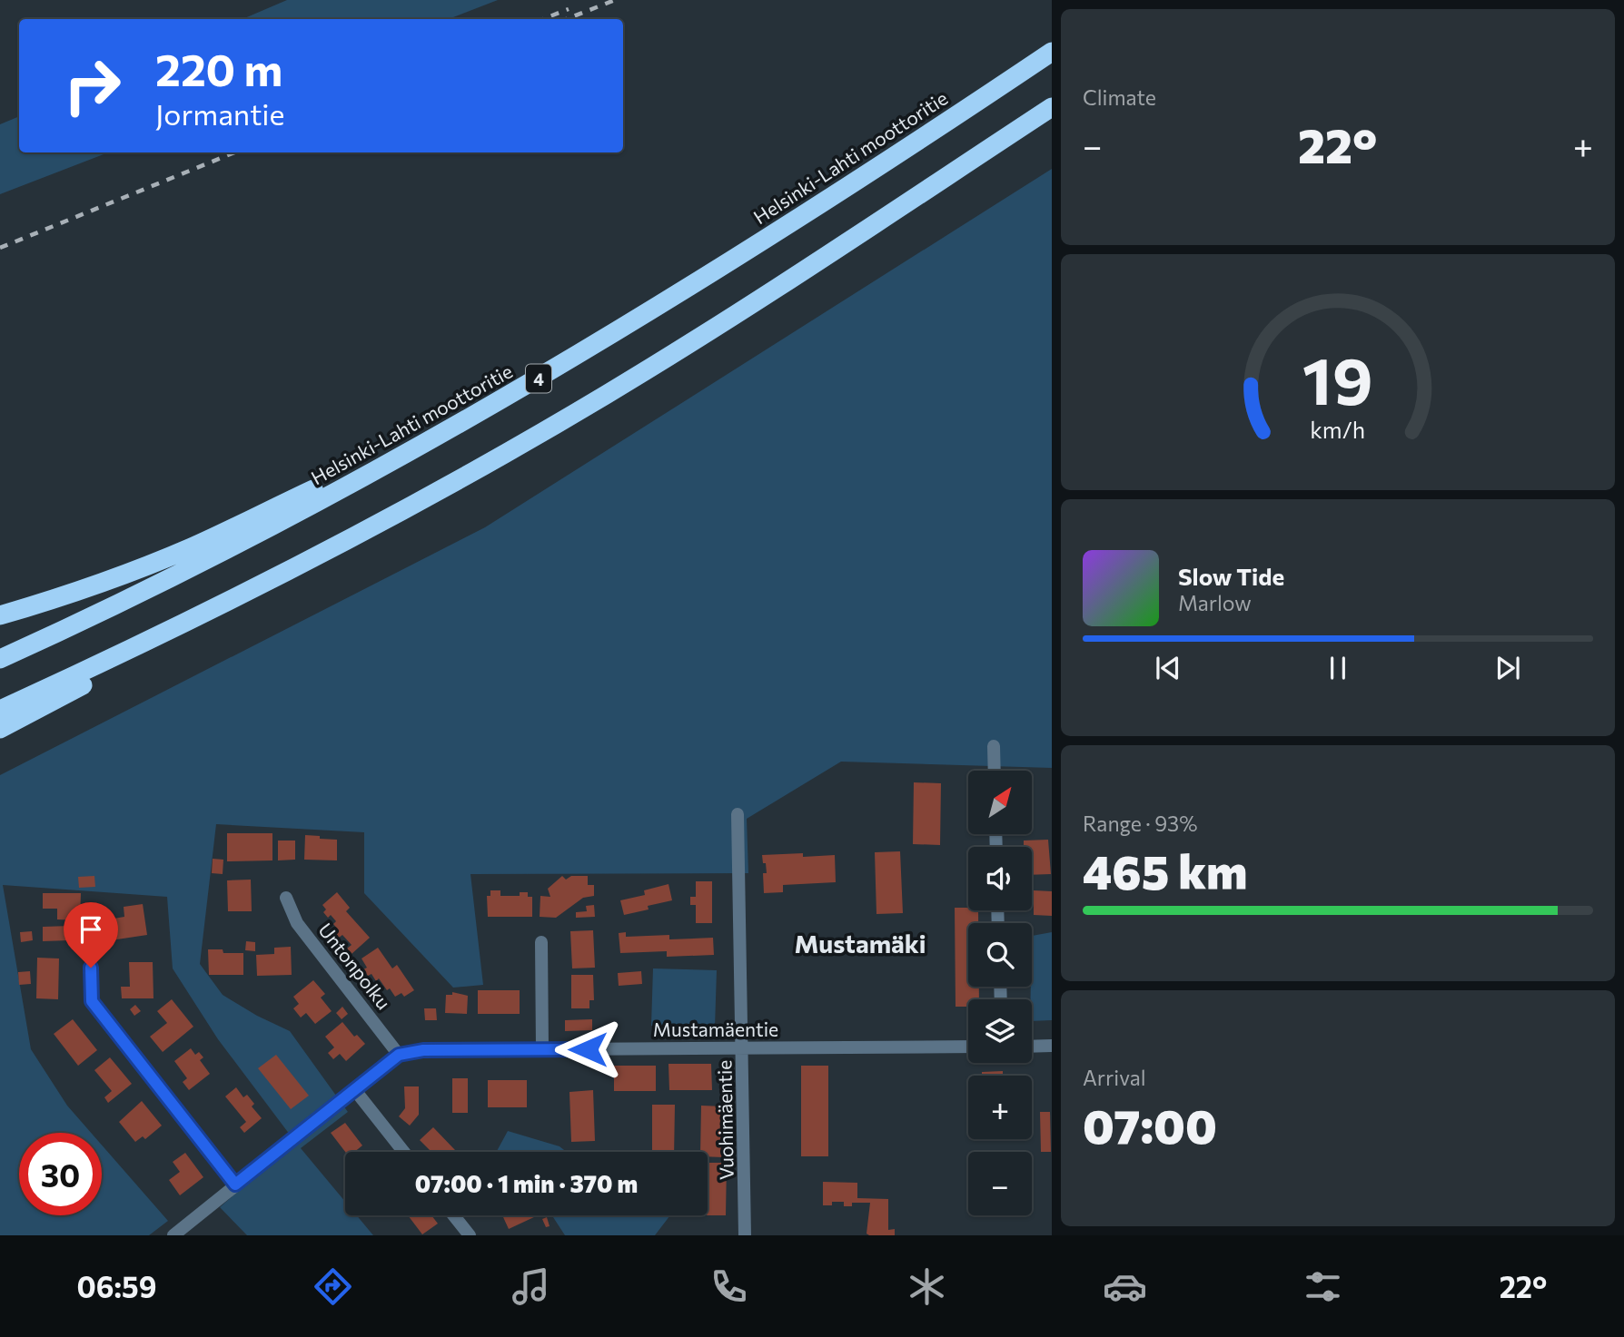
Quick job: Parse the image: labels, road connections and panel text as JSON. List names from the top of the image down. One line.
{"streets":{"highway":["Helsinki-Lahti moottoritie","4"],"street":["Untonpolku","Mustamäentie","Vuohimäentie"]},"crossings":[["Untonpolku","Mustamäentie"],["Mustamäentie","Vuohimäentie"]],"districts":["Mustamäki"],"north":"top right","page":{"tile":["Climate",["Range · 93%","465 km"],["Arrival","07:00"]],"turn":["220 m","Jormantie"],"heat":["−","22°","+"],"song":["Slow Tide","Marlow"],"map_buttons":["+","−"],"limit":"30","trip":"07:00 · 1 min · 370 m","tabs":["06:59","22°"],"gauge":["19","km/h"]}}
